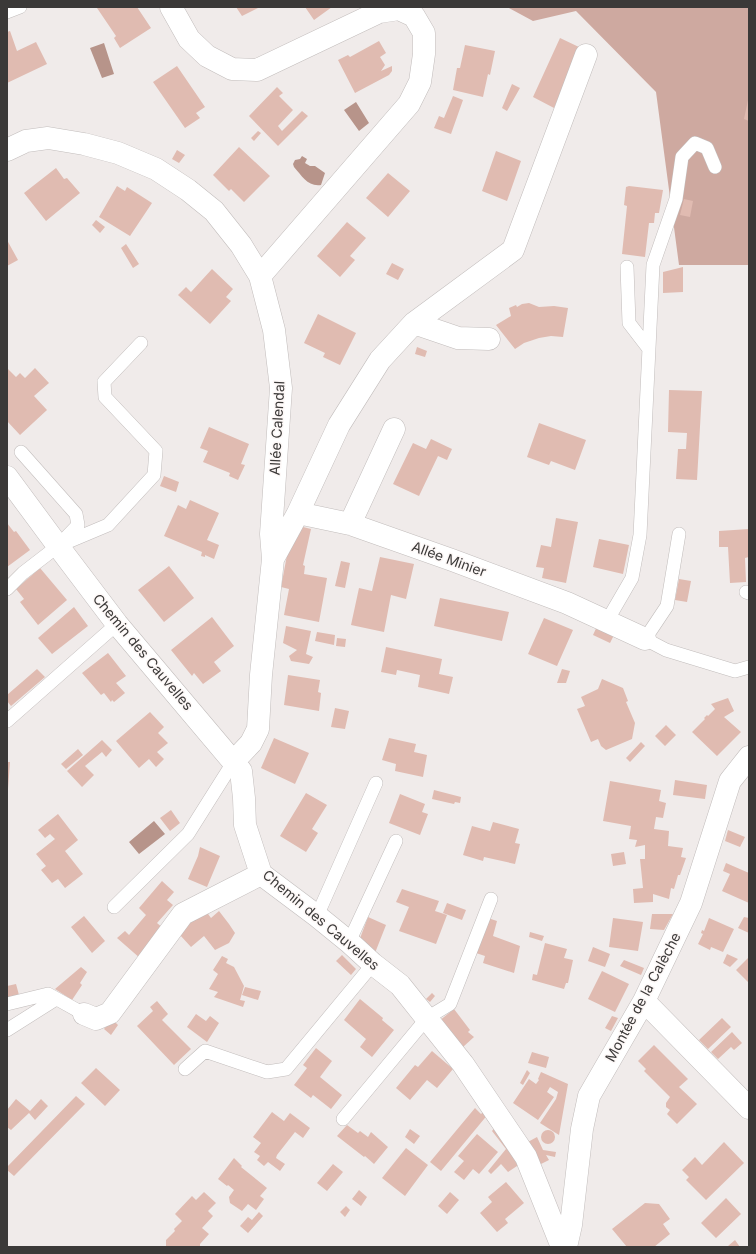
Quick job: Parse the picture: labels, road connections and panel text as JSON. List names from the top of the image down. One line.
{"streets":{"street":["Allée Calendal","Allée Minier","Chemin des Cauvelles","Montée de la Calèche"]},"crossings":[["Allée Calendal","Chemin des Cauvelles"]]}
